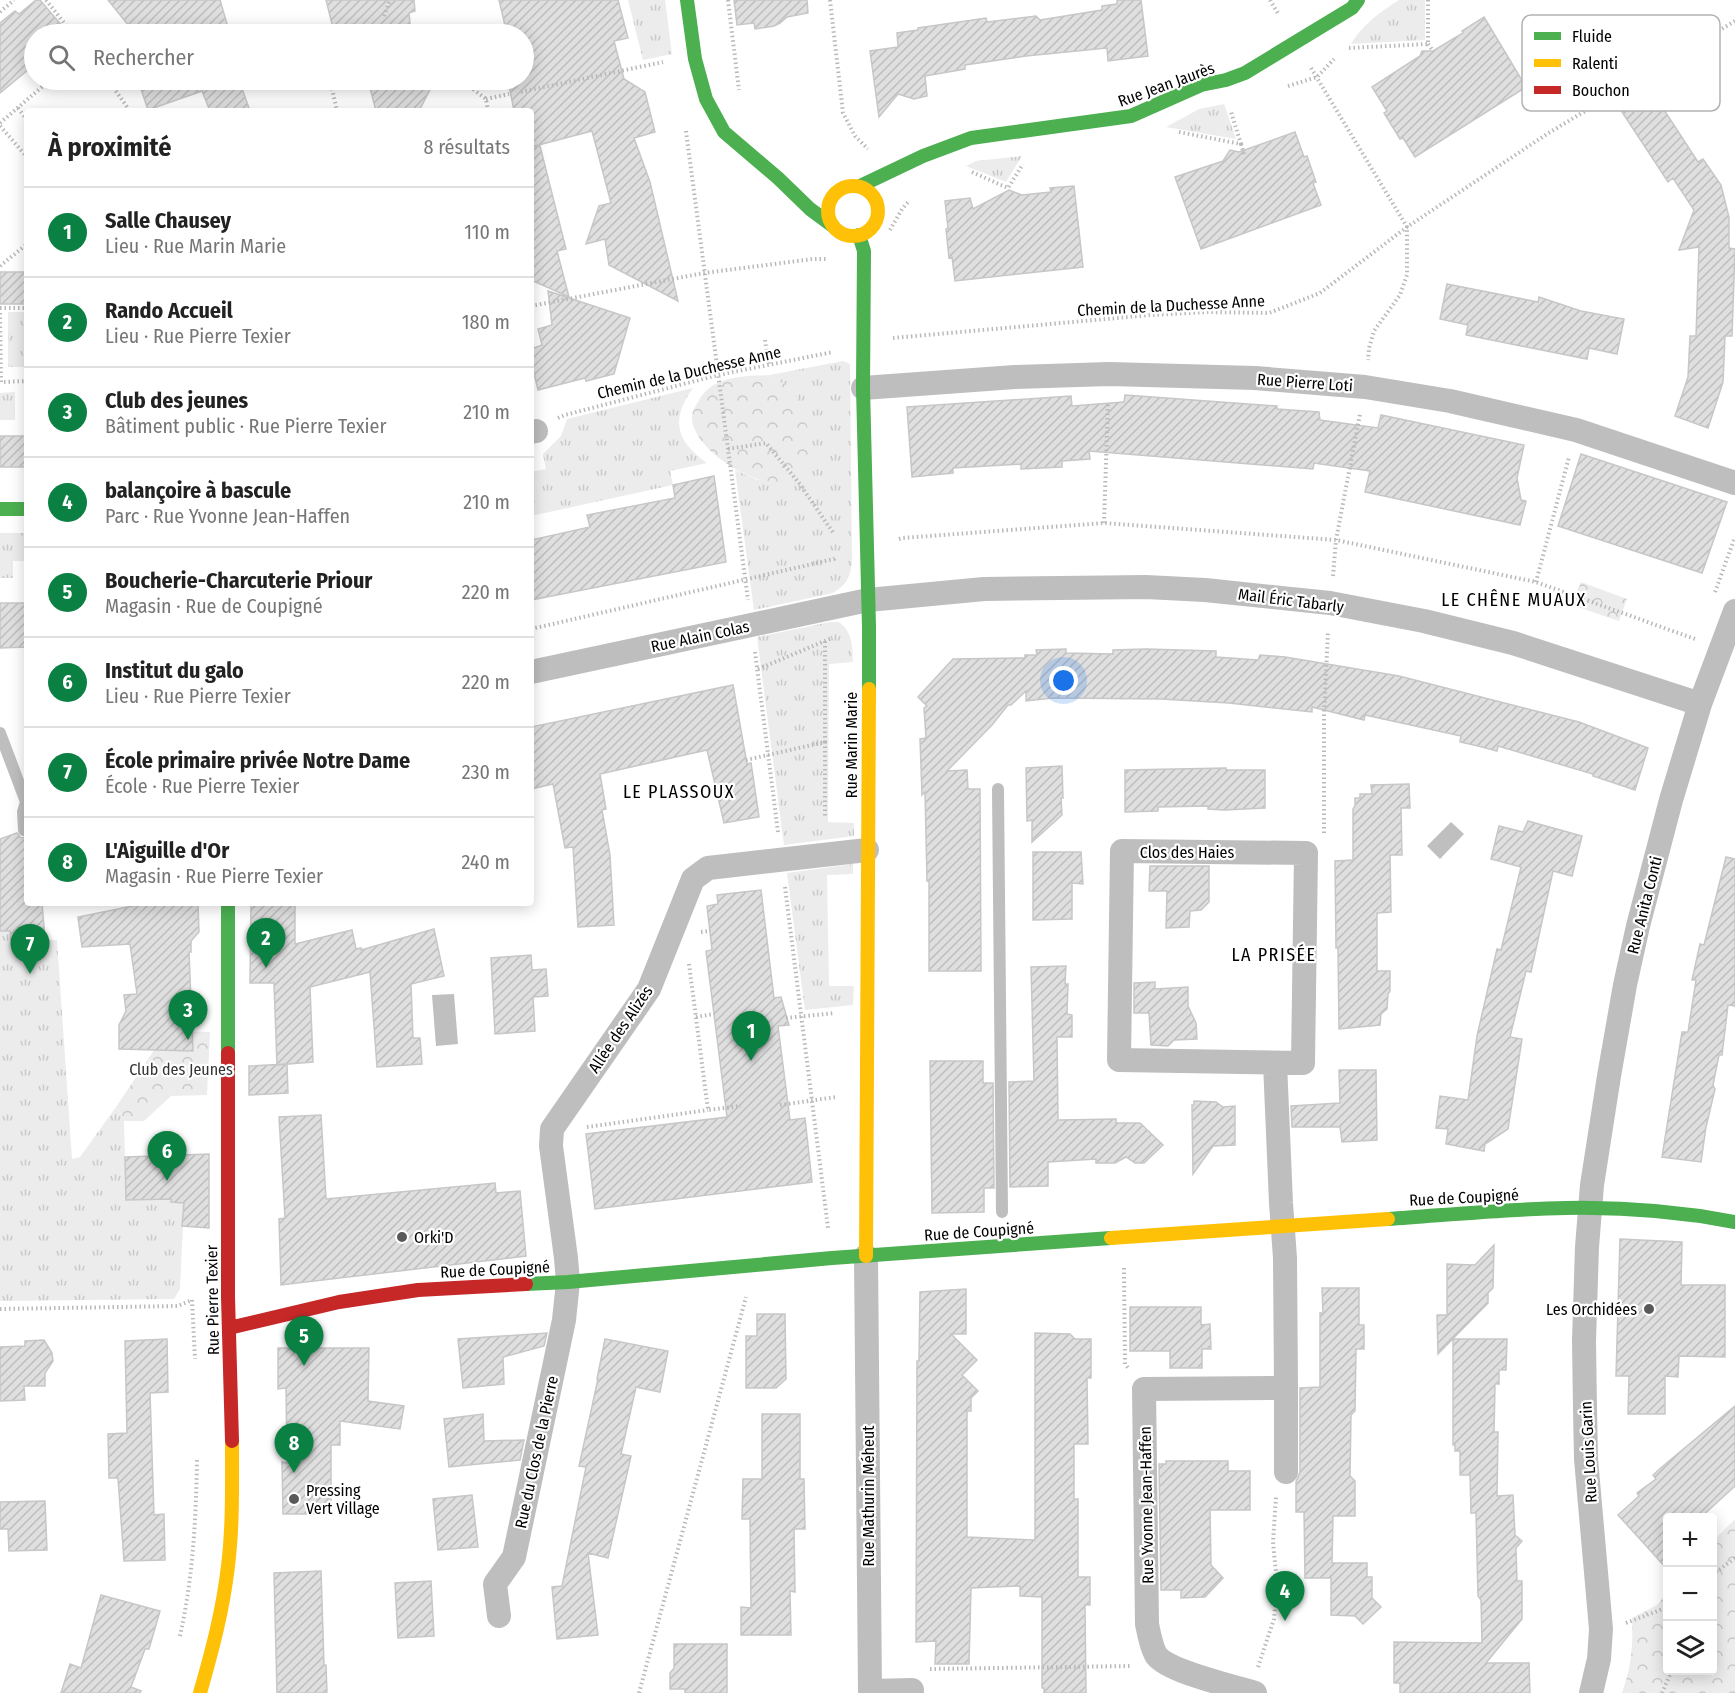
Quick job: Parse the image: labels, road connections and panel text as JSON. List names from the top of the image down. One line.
{"streets":{"street":["Rue Jean Jaurès","Rue Pierre Loti","Mail Éric Tabarly","Rue Alain Colas","Rue Marin Marie","Clos des Haies","Rue Anita Conti","Allée des Alizés","Rue de Coupigné","Rue Pierre Texier","Rue du Clos de la Pierre","Rue Louis Garin","Rue Mathurin Méheut","Rue Yvonne Jean-Haffen"],"path":["Chemin de la Duchesse Anne"]},"crossings":[["Rue Jean Jaurès","Rue Marin Marie"],["Chemin de la Duchesse Anne","Rue Marin Marie"],["Rue Pierre Loti","Rue Marin Marie"],["Mail Éric Tabarly","Rue Alain Colas"],["Mail Éric Tabarly","Rue Marin Marie"],["Mail Éric Tabarly","Rue Anita Conti"],["Rue Alain Colas","Rue Marin Marie"],["Rue Marin Marie","Allée des Alizés"],["Rue Marin Marie","Rue de Coupigné"],["Rue Marin Marie","Rue Mathurin Méheut"],["Rue Anita Conti","Rue de Coupigné"],["Rue Anita Conti","Rue Louis Garin"],["Rue de Coupigné","Rue Pierre Texier"],["Rue de Coupigné","Rue du Clos de la Pierre"],["Rue de Coupigné","Rue Louis Garin"],["Rue de Coupigné","Rue Mathurin Méheut"]],"districts":["LE CHÊNE MUAUX","LE PLASSOUX","LA PRISÉE"],"parks":["Club des Jeunes"],"places":["Orki'D","Les Orchidées","Pressing Vert Village"],"legend":["Fluide","Ralenti","Bouchon"],"page":{"search":"Rechercher","heading":["À proximité","8 résultats"],"list":[{"mark":"1","name":"Salle Chausey","note":"Lieu · Rue Marin Marie","value":"110 m"},{"mark":"2","name":"Rando Accueil","note":"Lieu · Rue Pierre Texier","value":"180 m"},{"mark":"3","name":"Club des jeunes","note":"Bâtiment public · Rue Pierre Texier","value":"210 m"},{"mark":"4","name":"balançoire à bascule","note":"Parc · Rue Yvonne Jean-Haffen","value":"210 m"},{"mark":"5","name":"Boucherie-Charcuterie Priour","note":"Magasin · Rue de Coupigné","value":"220 m"},{"mark":"6","name":"Institut du galo","note":"Lieu · Rue Pierre Texier","value":"220 m"},{"mark":"7","name":"École primaire privée Notre Dame","note":"École · Rue Pierre Texier","value":"230 m"},{"mark":"8","name":"L'Aiguille d'Or","note":"Magasin · Rue Pierre Texier","value":"240 m"}],"pins":["2","7","3","1","6","5","8","4"],"map_buttons":["+","−"]}}
